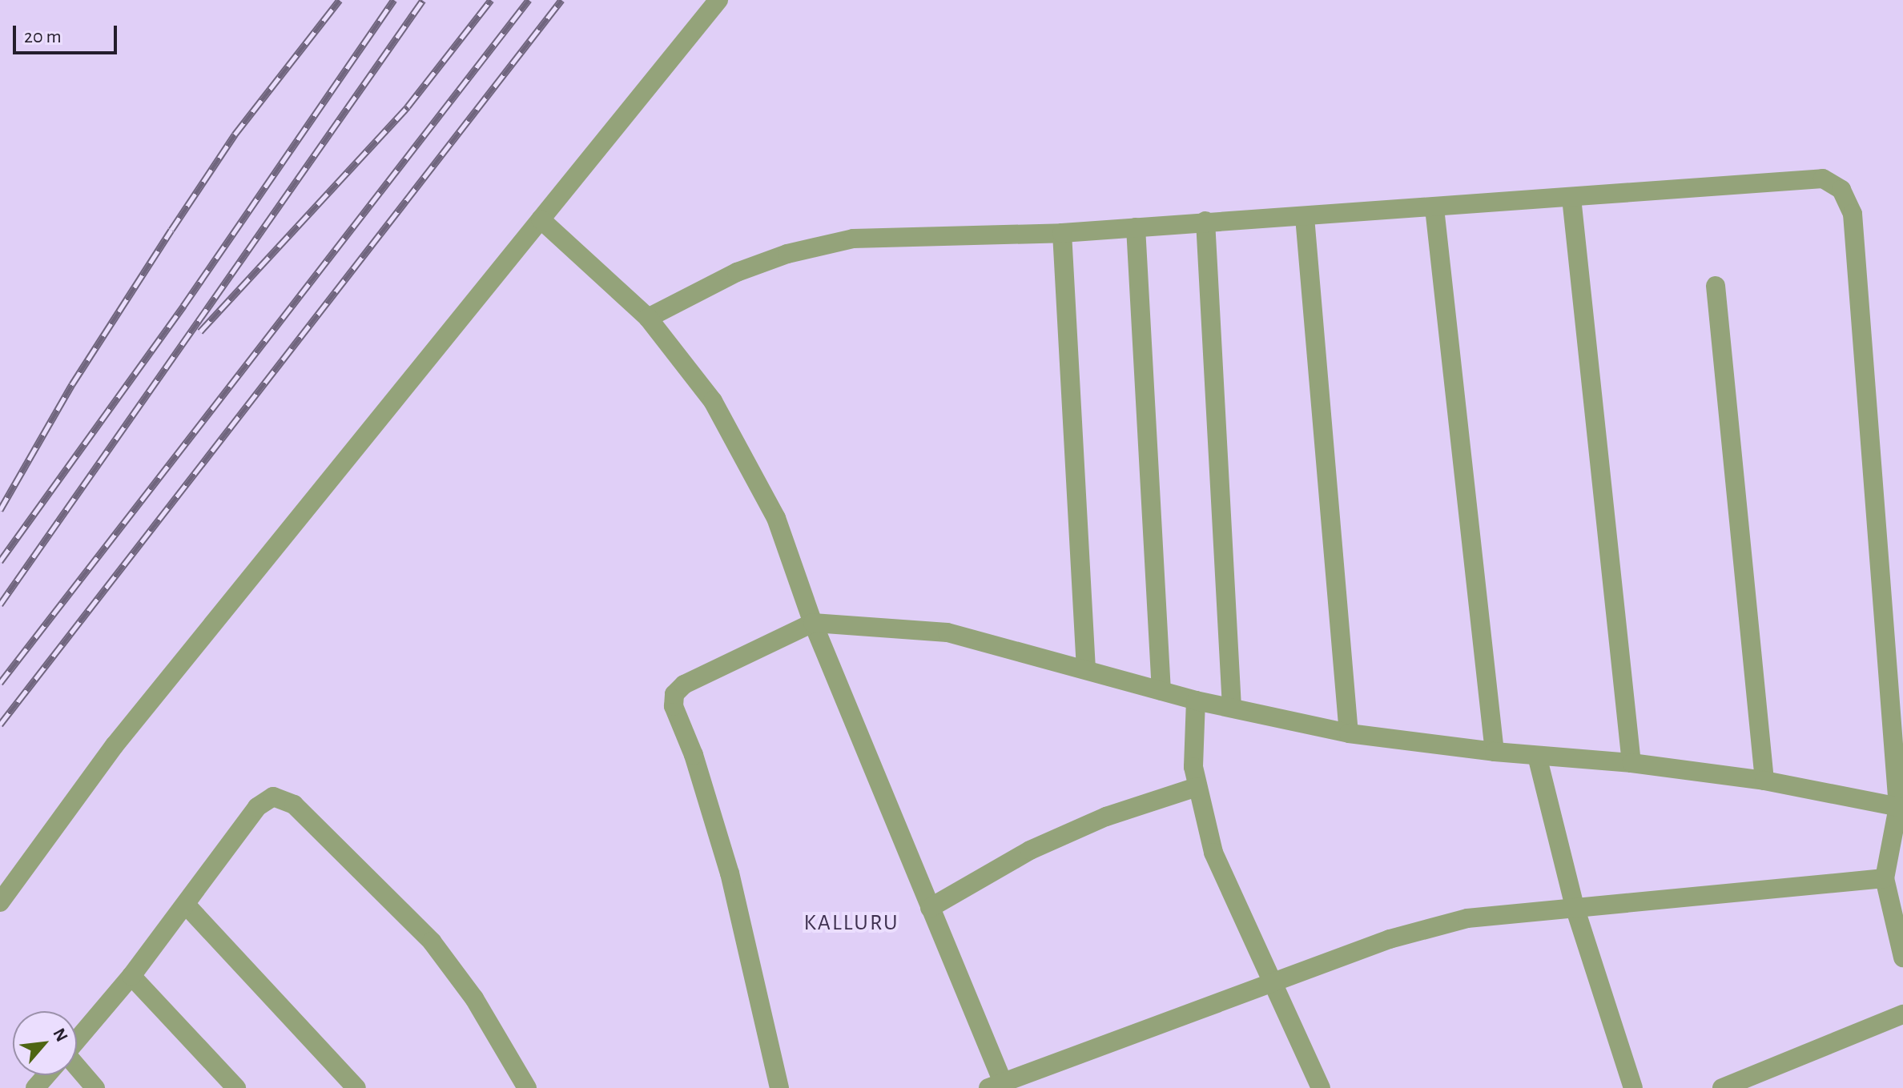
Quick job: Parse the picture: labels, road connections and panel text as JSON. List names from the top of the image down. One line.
{"districts":["KALLURU"],"scale_bar":"20 m","north":"top right"}
